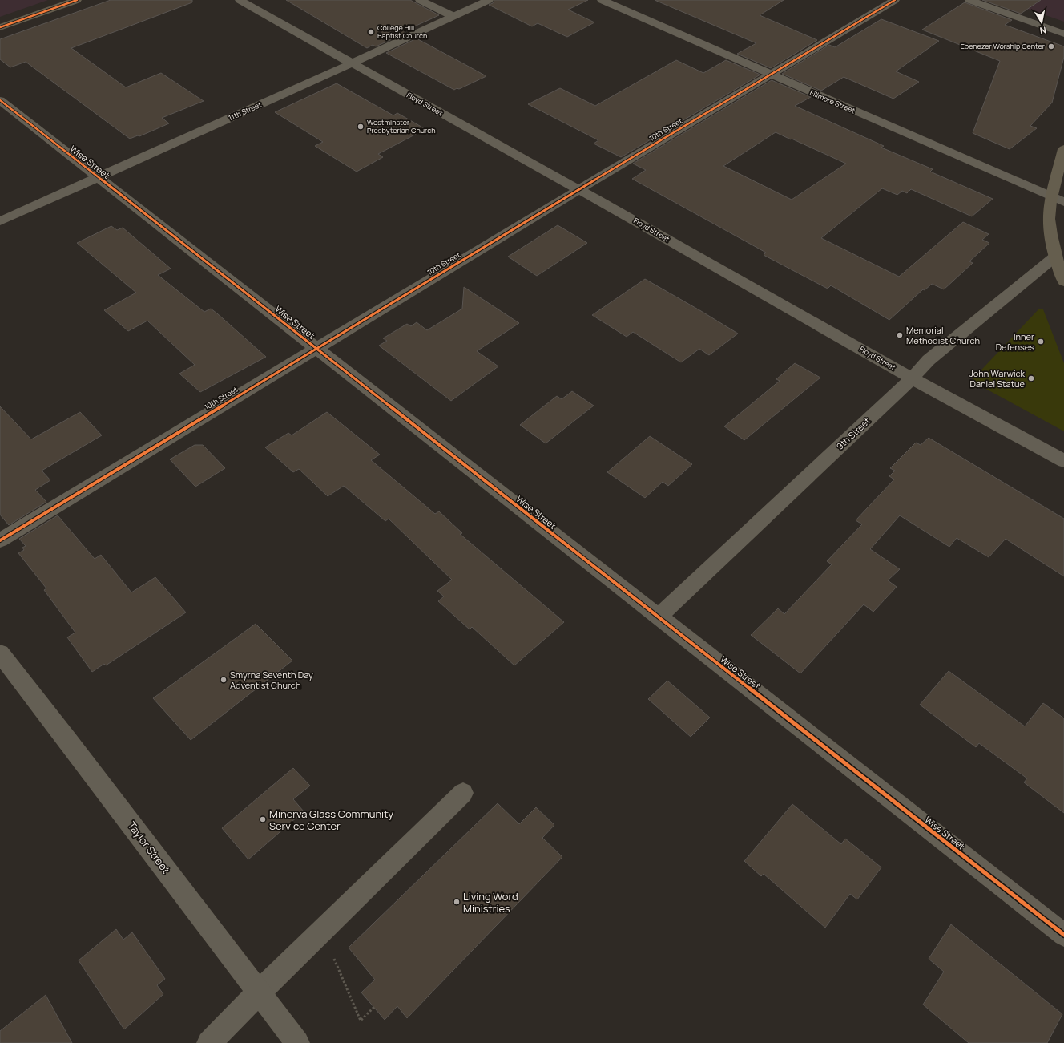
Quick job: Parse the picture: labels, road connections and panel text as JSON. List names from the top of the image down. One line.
{"streets":{"street":["Fillmore Street","Floyd Street","11th Street","10th Street","Wise Street","9th Street","Taylor Street"]},"crossings":[["Fillmore Street","10th Street"],["Floyd Street","11th Street"],["Floyd Street","10th Street"],["Floyd Street","9th Street"],["11th Street","Wise Street"],["10th Street","Wise Street"],["Wise Street","9th Street"]],"places":["College Hill Baptist Church","Ebenezer Worship Center","Westminster Presbyterian Church","Memorial Methodist Church","Inner Defenses","John Warwick Daniel Statue","Smyrna Seventh Day Adventist Church","Minerva Glass Community Service Center","Living Word Ministries"],"north":"bottom"}
